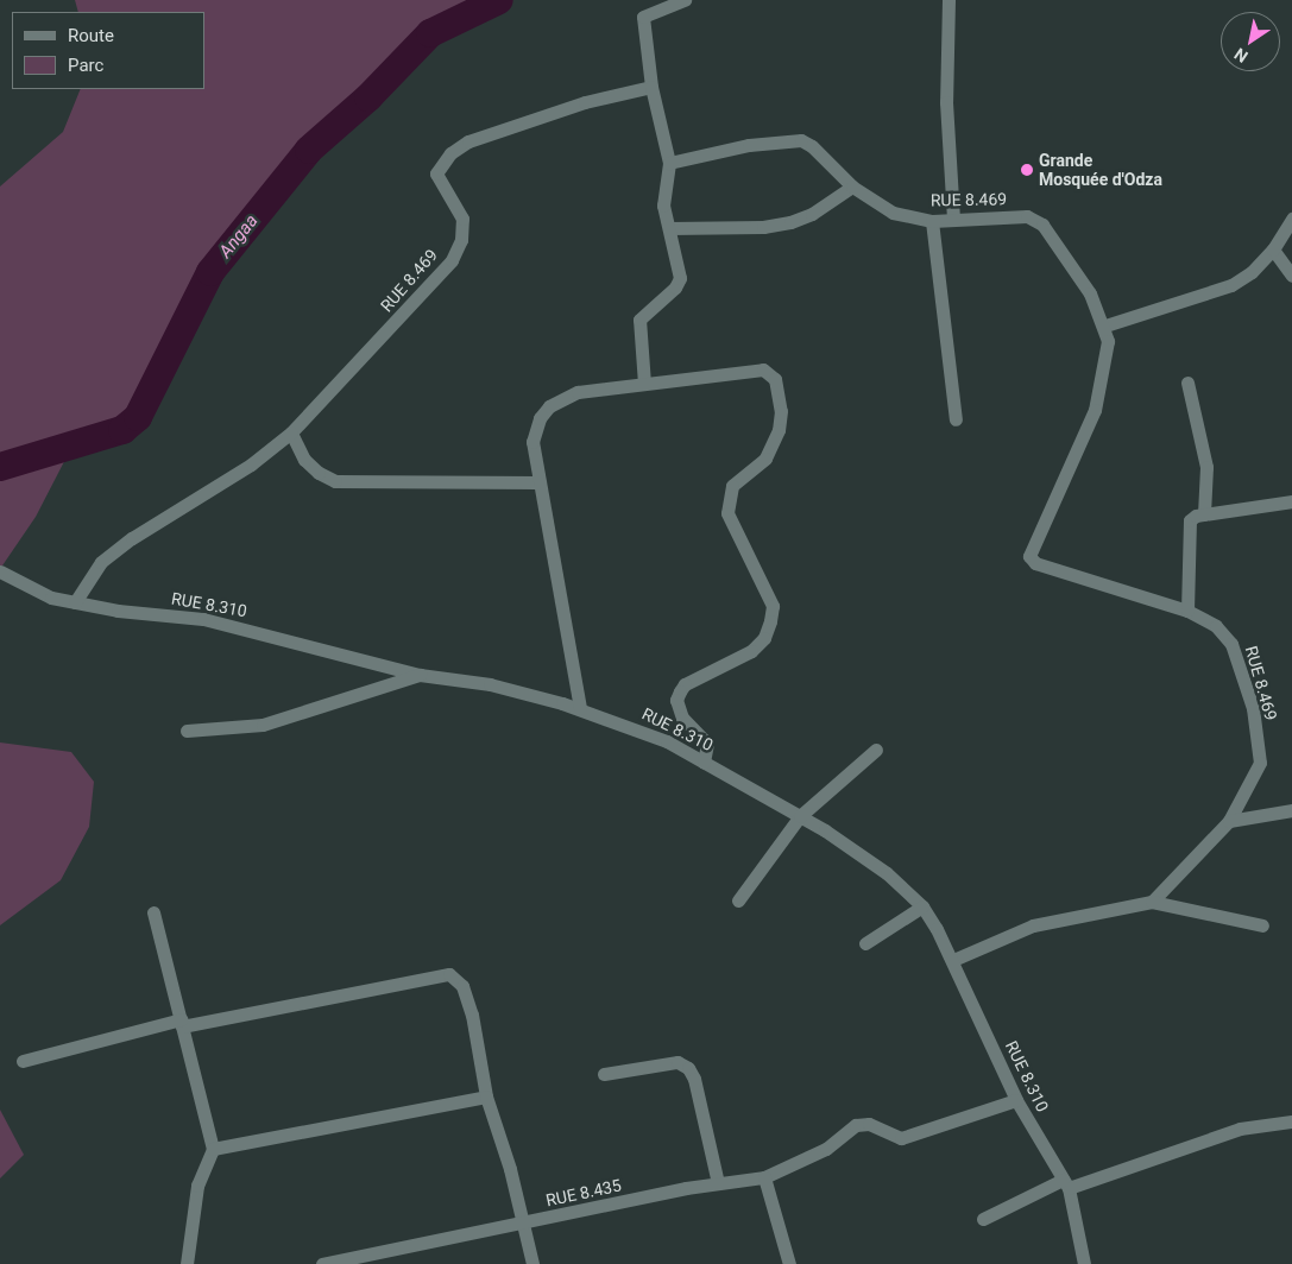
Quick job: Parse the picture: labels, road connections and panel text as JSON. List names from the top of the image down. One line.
{"streets":{"street":["RUE 8.469","RUE 8.310","RUE 8.435"]},"crossings":[["RUE 8.310","RUE 8.435"]],"water":["Angaa"],"places":["Grande Mosquée d'Odza"],"legend":["Route","Parc"],"north":"bottom left"}
